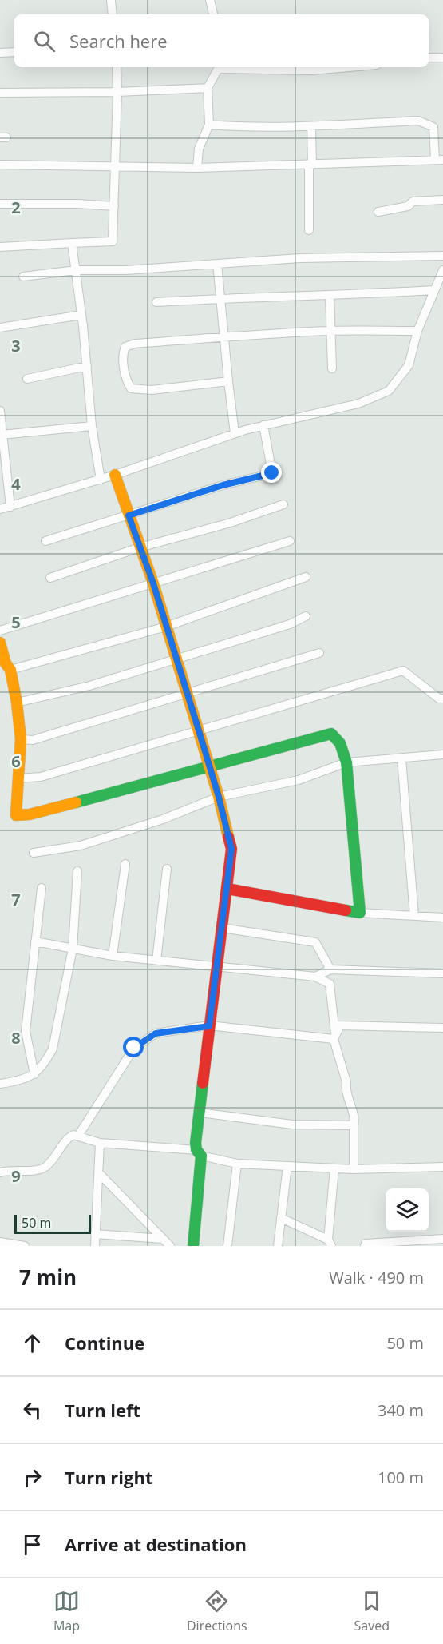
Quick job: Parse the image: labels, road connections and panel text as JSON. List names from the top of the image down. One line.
{"scale_bar":"50 m","page":{"search":"Search here","scale":"50 m","heading":["7 min","Walk · 490 m"],"list":[["Continue","50 m"],["Turn left","340 m"],["Turn right","100 m"],"Arrive at destination"],"nav":["Map","Directions","Saved"]},"grid":{"rows":["2","3","4","5","6","7","8","9"]}}
